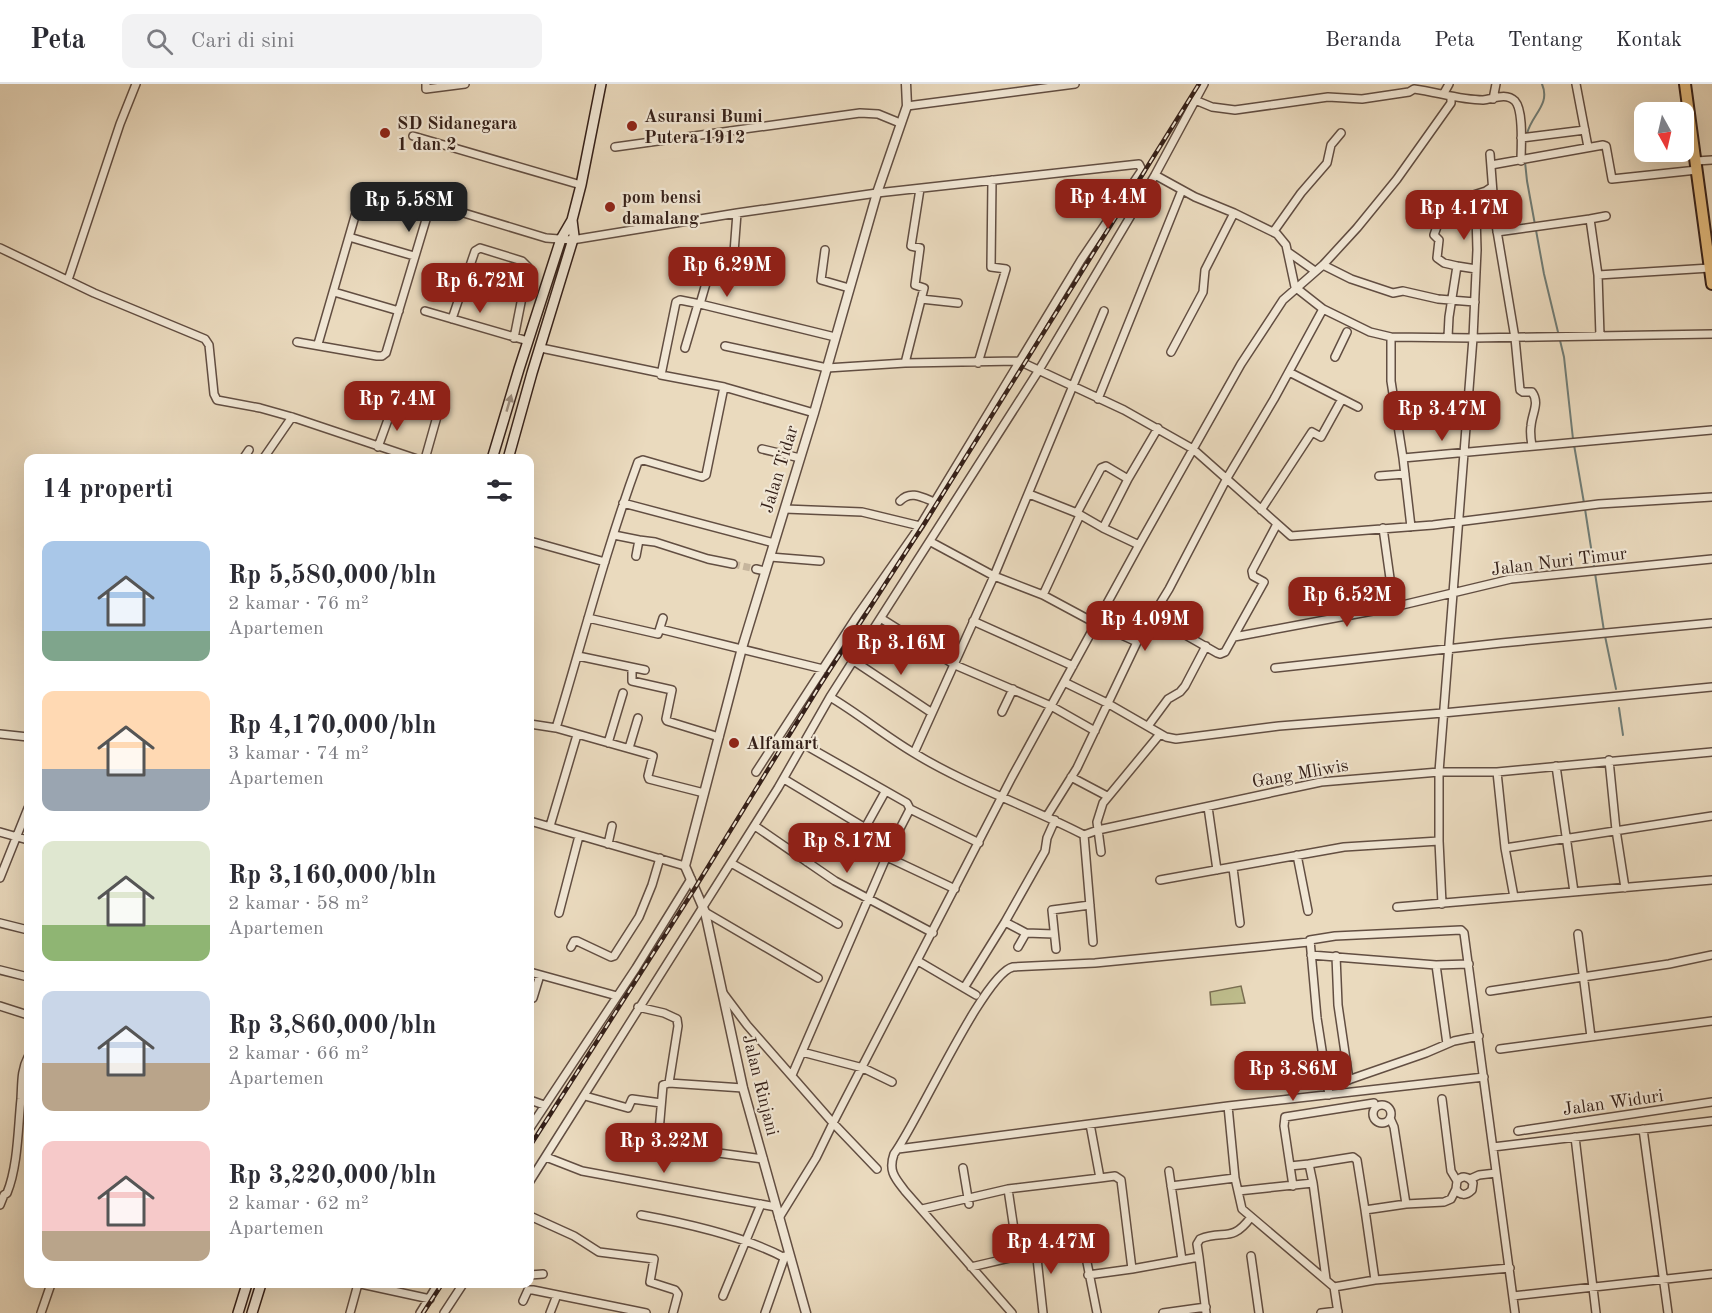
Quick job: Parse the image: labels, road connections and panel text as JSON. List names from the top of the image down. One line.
{"streets":{"street":["Jalan Tidar","Jalan Nuri Timur","Gang Mliwis","Jalan Rinjani","Jalan Widuri"]},"crossings":[["Jalan Tidar","Jalan Rinjani"]],"places":["Asuransi Bumi Putera 1912","SD Sidanegara 1 dan 2","pom bensi damalang","Alfamart"],"north":"bottom","page":{"header":"Peta","search":"Cari di sini","nav":["Beranda","Peta","Tentang","Kontak"],"price":["Rp 4.4M","Rp 5.58M","Rp 4.17M","Rp 6.29M","Rp 6.72M","Rp 7.4M","Rp 3.47M","Rp 6.52M","Rp 4.09M","Rp 3.16M","Rp 8.17M","Rp 3.86M","Rp 3.22M","Rp 4.47M"],"heading":"14 properti","list":[{"name":"Rp 5,580,000/bln","note":"2 kamar · 76 m² · Apartemen"},{"name":"Rp 4,170,000/bln","note":"3 kamar · 74 m² · Apartemen"},{"name":"Rp 3,160,000/bln","note":"2 kamar · 58 m² · Apartemen"},{"name":"Rp 3,860,000/bln","note":"2 kamar · 66 m² · Apartemen"},{"name":"Rp 3,220,000/bln","note":"2 kamar · 62 m² · Apartemen"}]}}
